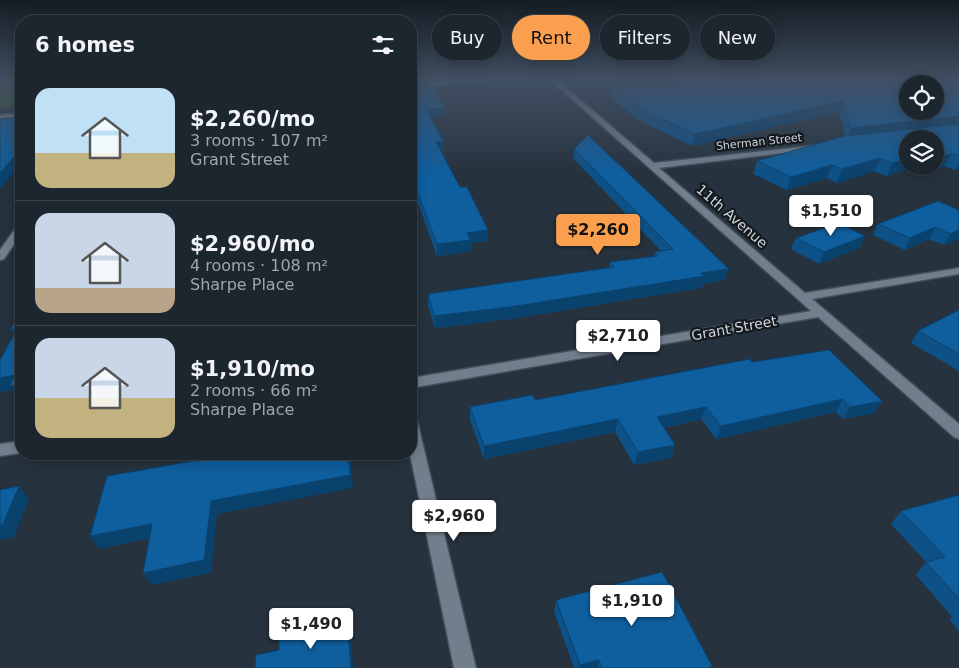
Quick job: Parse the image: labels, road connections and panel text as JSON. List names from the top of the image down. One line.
{"streets":{"street":["Sherman Street","11th Avenue","Grant Street"]},"crossings":[["Sherman Street","11th Avenue"],["11th Avenue","Grant Street"]],"page":{"chip":["Buy","Rent","Filters","New"],"heading":"6 homes","list":[{"name":"$2,260/mo","note":"3 rooms · 107 m² · Grant Street"},{"name":"$2,960/mo","note":"4 rooms · 108 m² · Sharpe Place"},{"name":"$1,910/mo","note":"2 rooms · 66 m² · Sharpe Place"}],"price":["$1,510","$2,260","$2,710","$2,960","$1,910","$1,490"]}}
